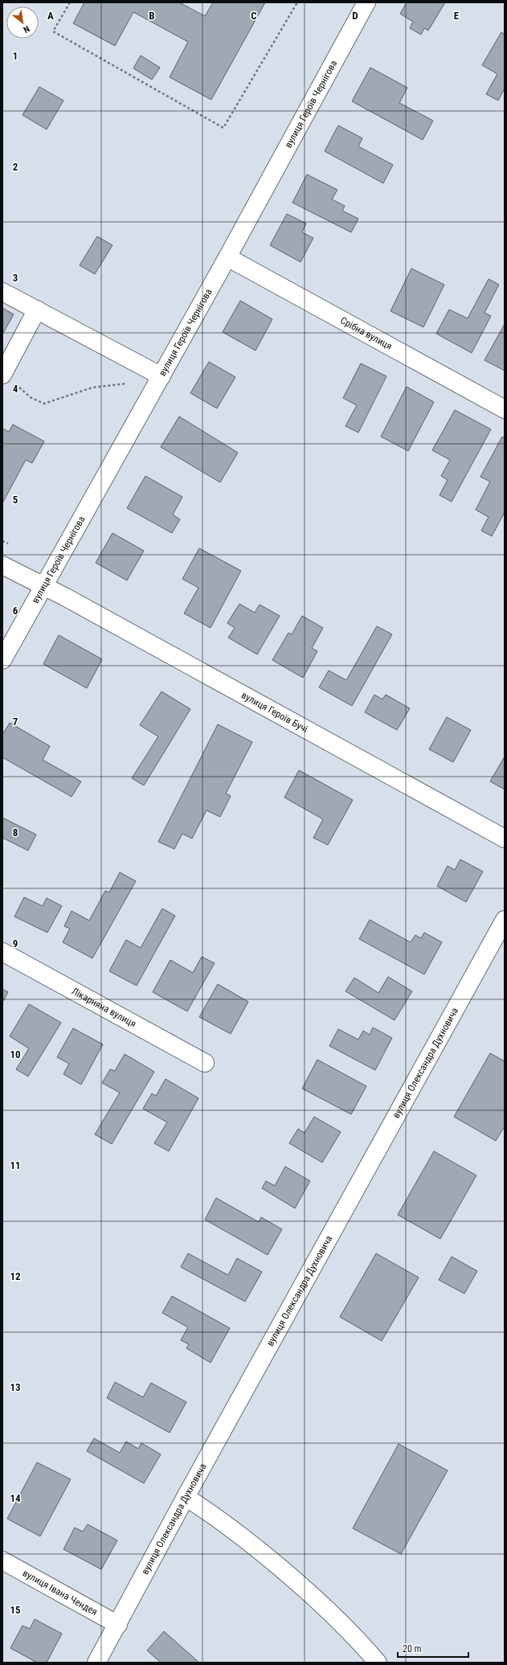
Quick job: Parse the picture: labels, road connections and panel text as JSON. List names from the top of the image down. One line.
{"streets":{"street":["вулиця Героїв Чернігова","Срібна вулиця","вулиця Героїв Бучі","Лікарняна вулиця","вулиця Олександра Духновича","вулиця Івана Чендея"]},"crossings":[["вулиця Героїв Чернігова","Срібна вулиця"],["вулиця Героїв Чернігова","вулиця Героїв Бучі"],["вулиця Олександра Духновича","вулиця Івана Чендея"]],"scale_bar":"20 m","north":"bottom right","grid":{"columns":["A","B","C","D","E"],"rows":["1","2","3","4","5","6","7","8","9","10","11","12","13","14","15"]}}
